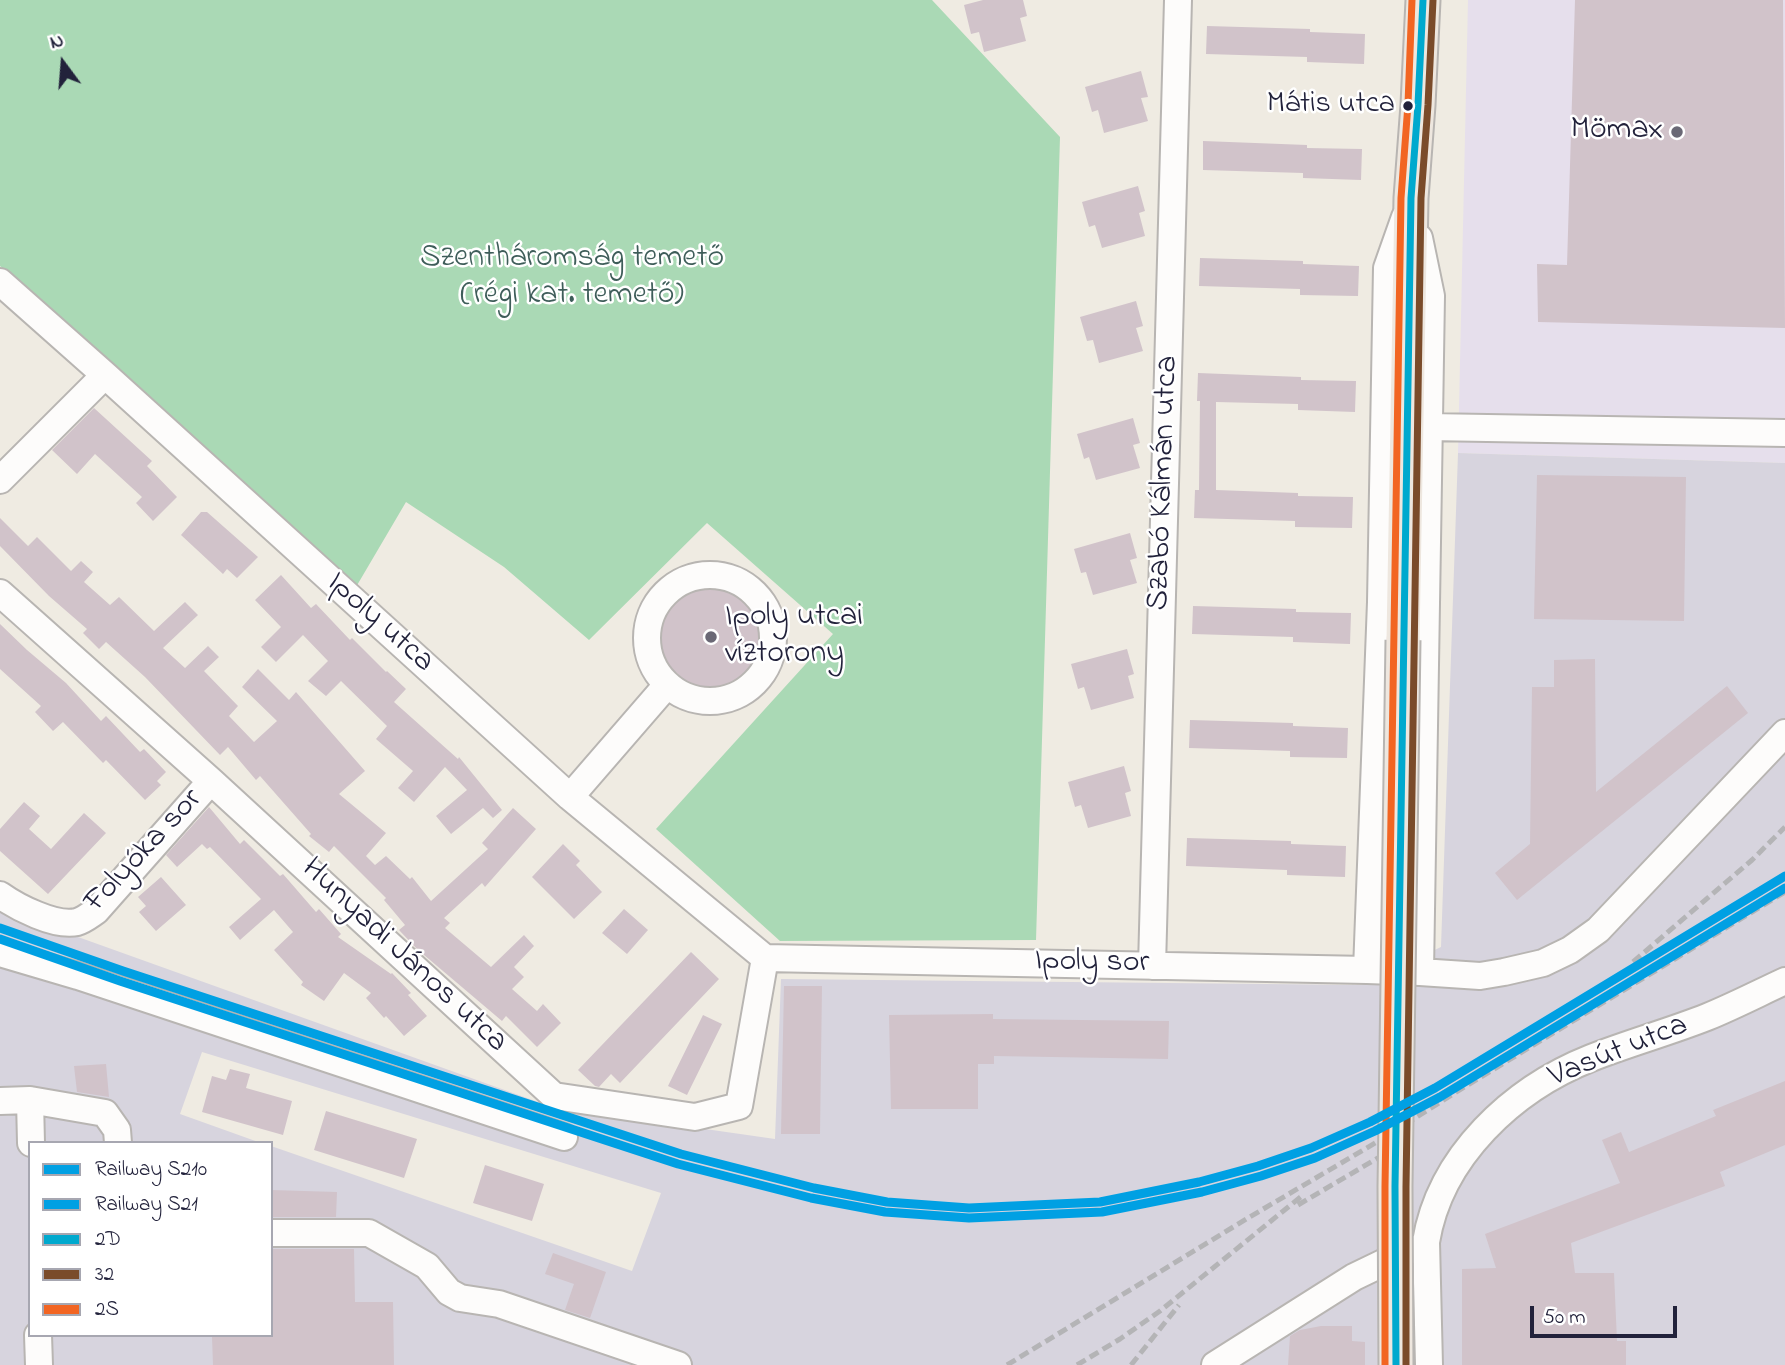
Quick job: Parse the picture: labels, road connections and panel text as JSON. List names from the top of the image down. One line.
{"streets":{"street":["Szabó Kálmán utca","Ipoly utca","Folyóka sor","Hunyadi János utca","Ipoly sor","Vasút utca"]},"crossings":[["Szabó Kálmán utca","Ipoly sor"],["Ipoly utca","Hunyadi János utca"],["Ipoly utca","Ipoly sor"],["Folyóka sor","Hunyadi János utca"],["Hunyadi János utca","Ipoly sor"]],"parks":["Szentháromság temető (régi kat. temető)"],"places":["Mátis utca","Mömax","Ipoly utcai víztorony"],"lines":["transit line 2D","transit line 32","transit line 2S","rail line S210","rail line S21"],"legend":["Railway S210","Railway S21","2D","32","2S"],"scale_bar":"50 m","north":"top"}
